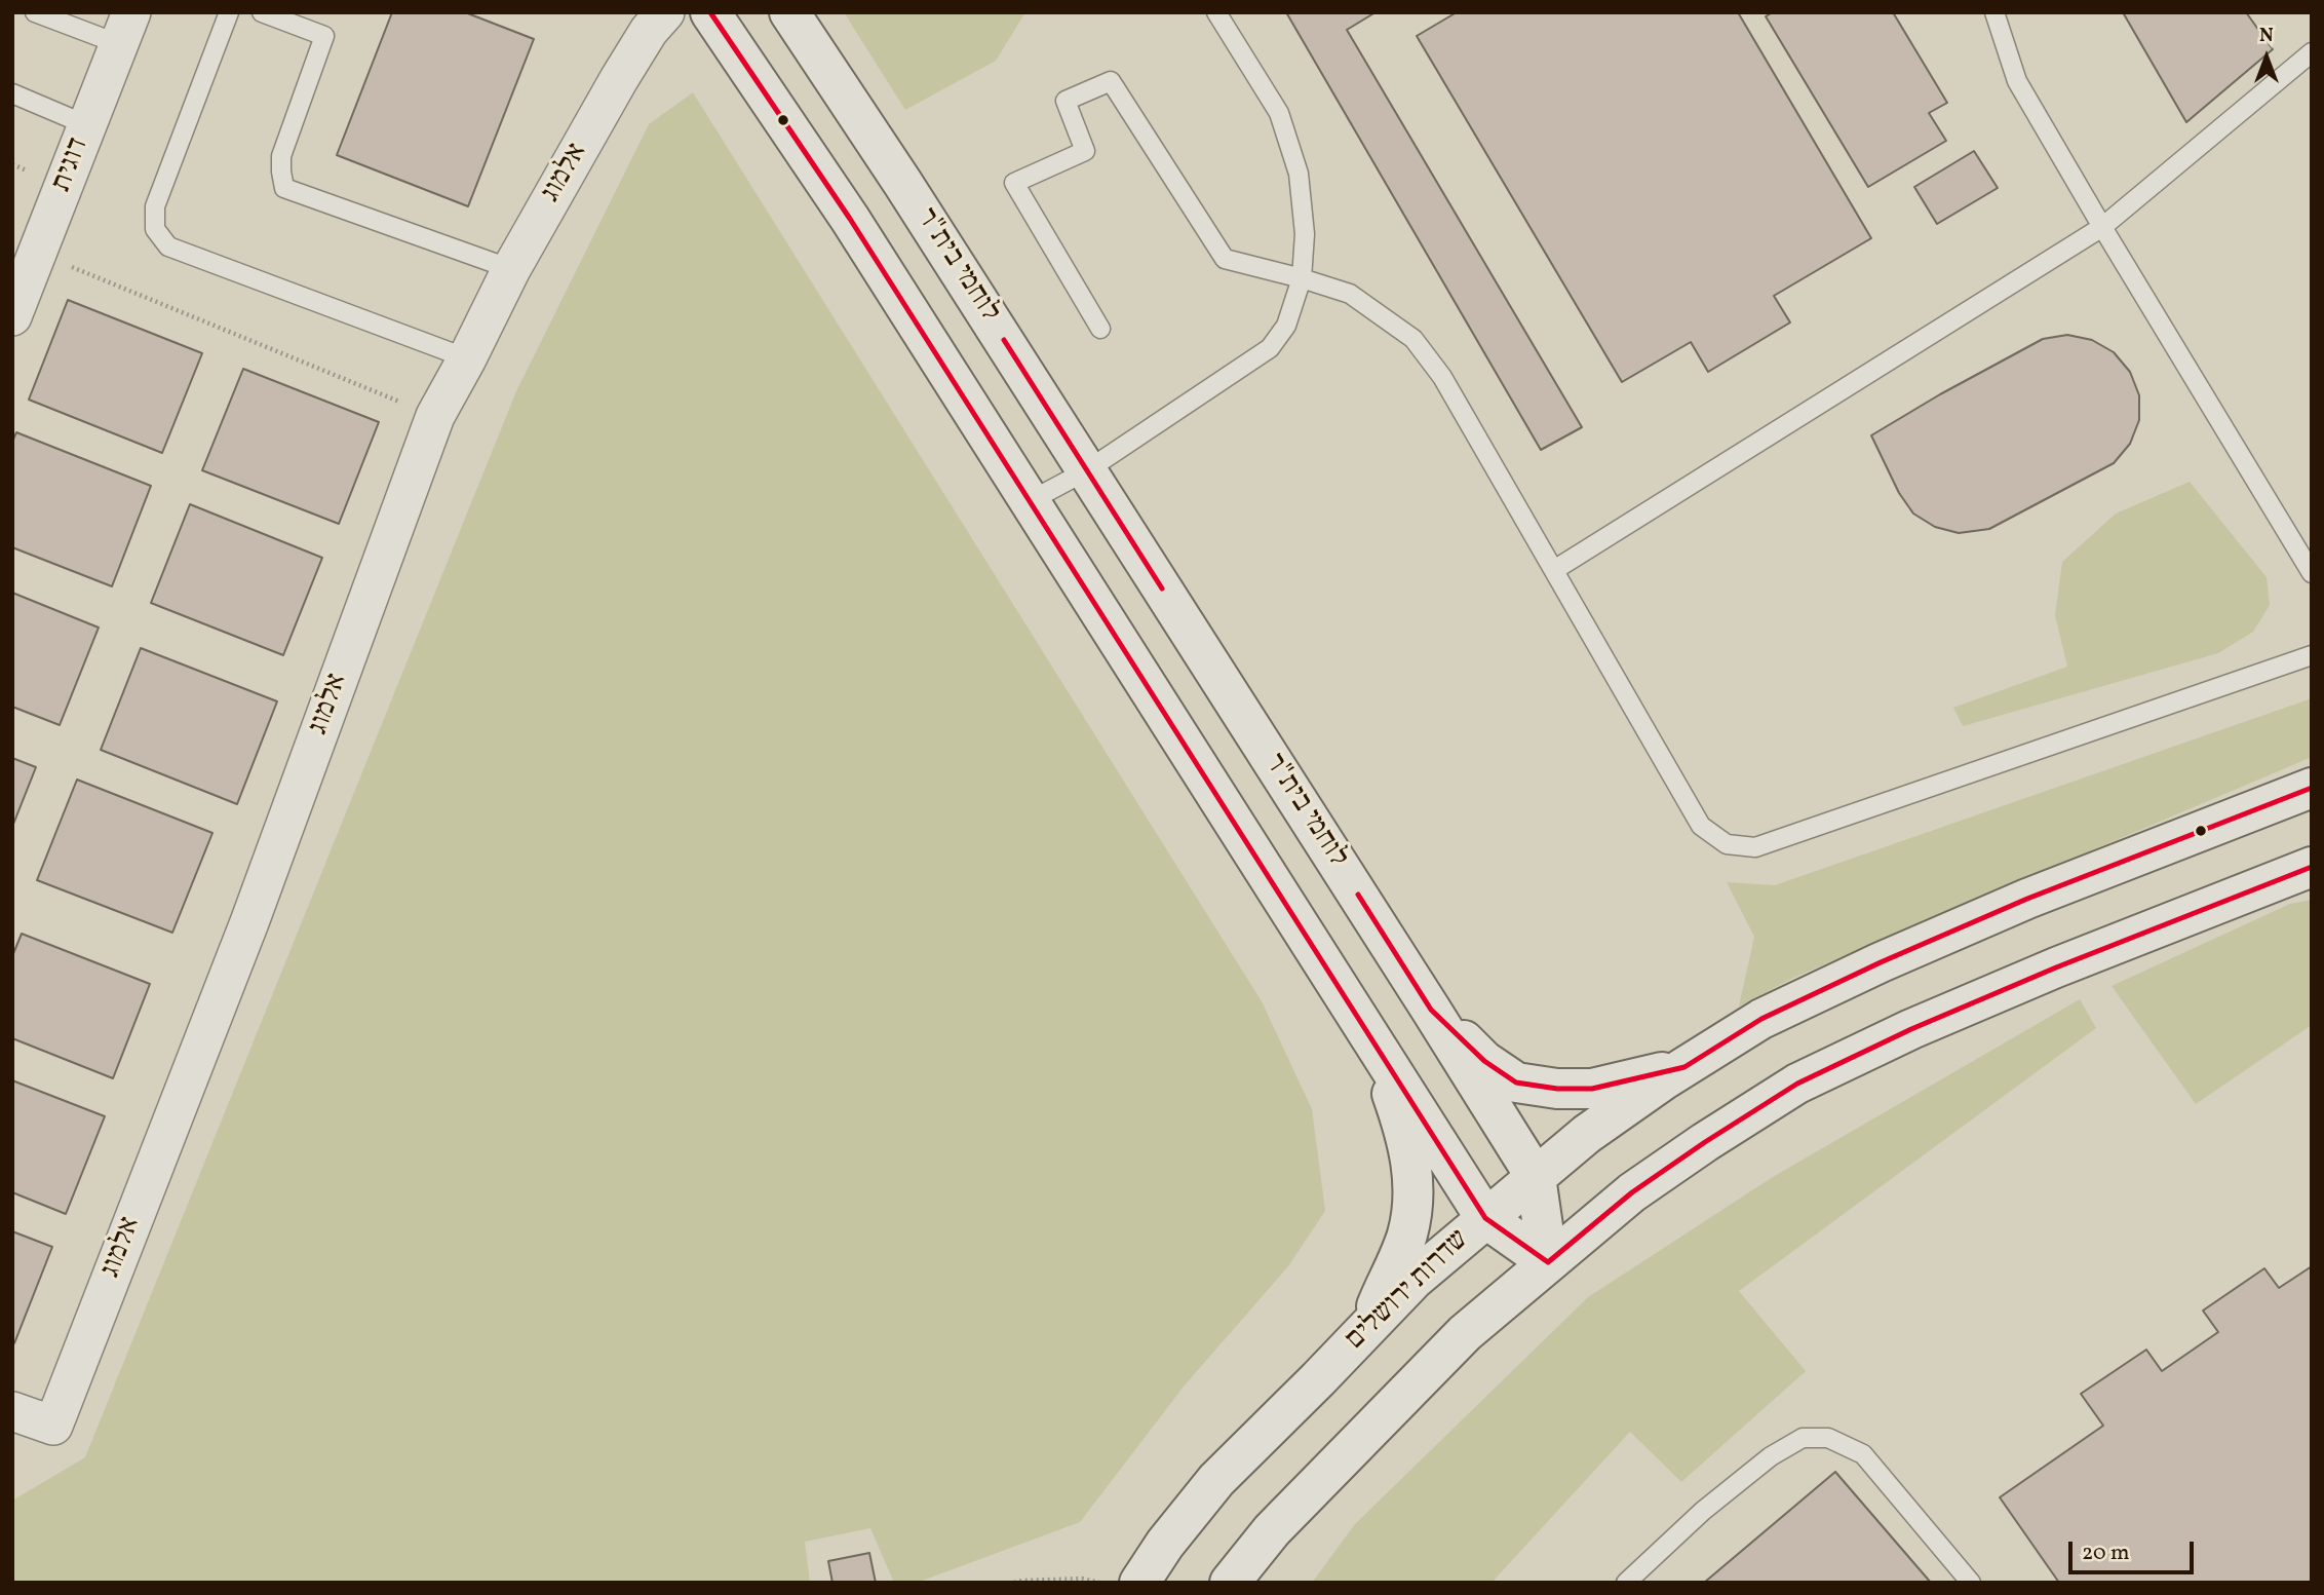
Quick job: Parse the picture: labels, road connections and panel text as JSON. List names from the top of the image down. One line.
{"streets":{"main road":["לוחמי בית\"ר","שדרות ירושלים"],"street":["דוגית","אלמוג"]},"crossings":[["לוחמי בית\"ר","שדרות ירושלים"]],"scale_bar":"20 m","north":"top"}
